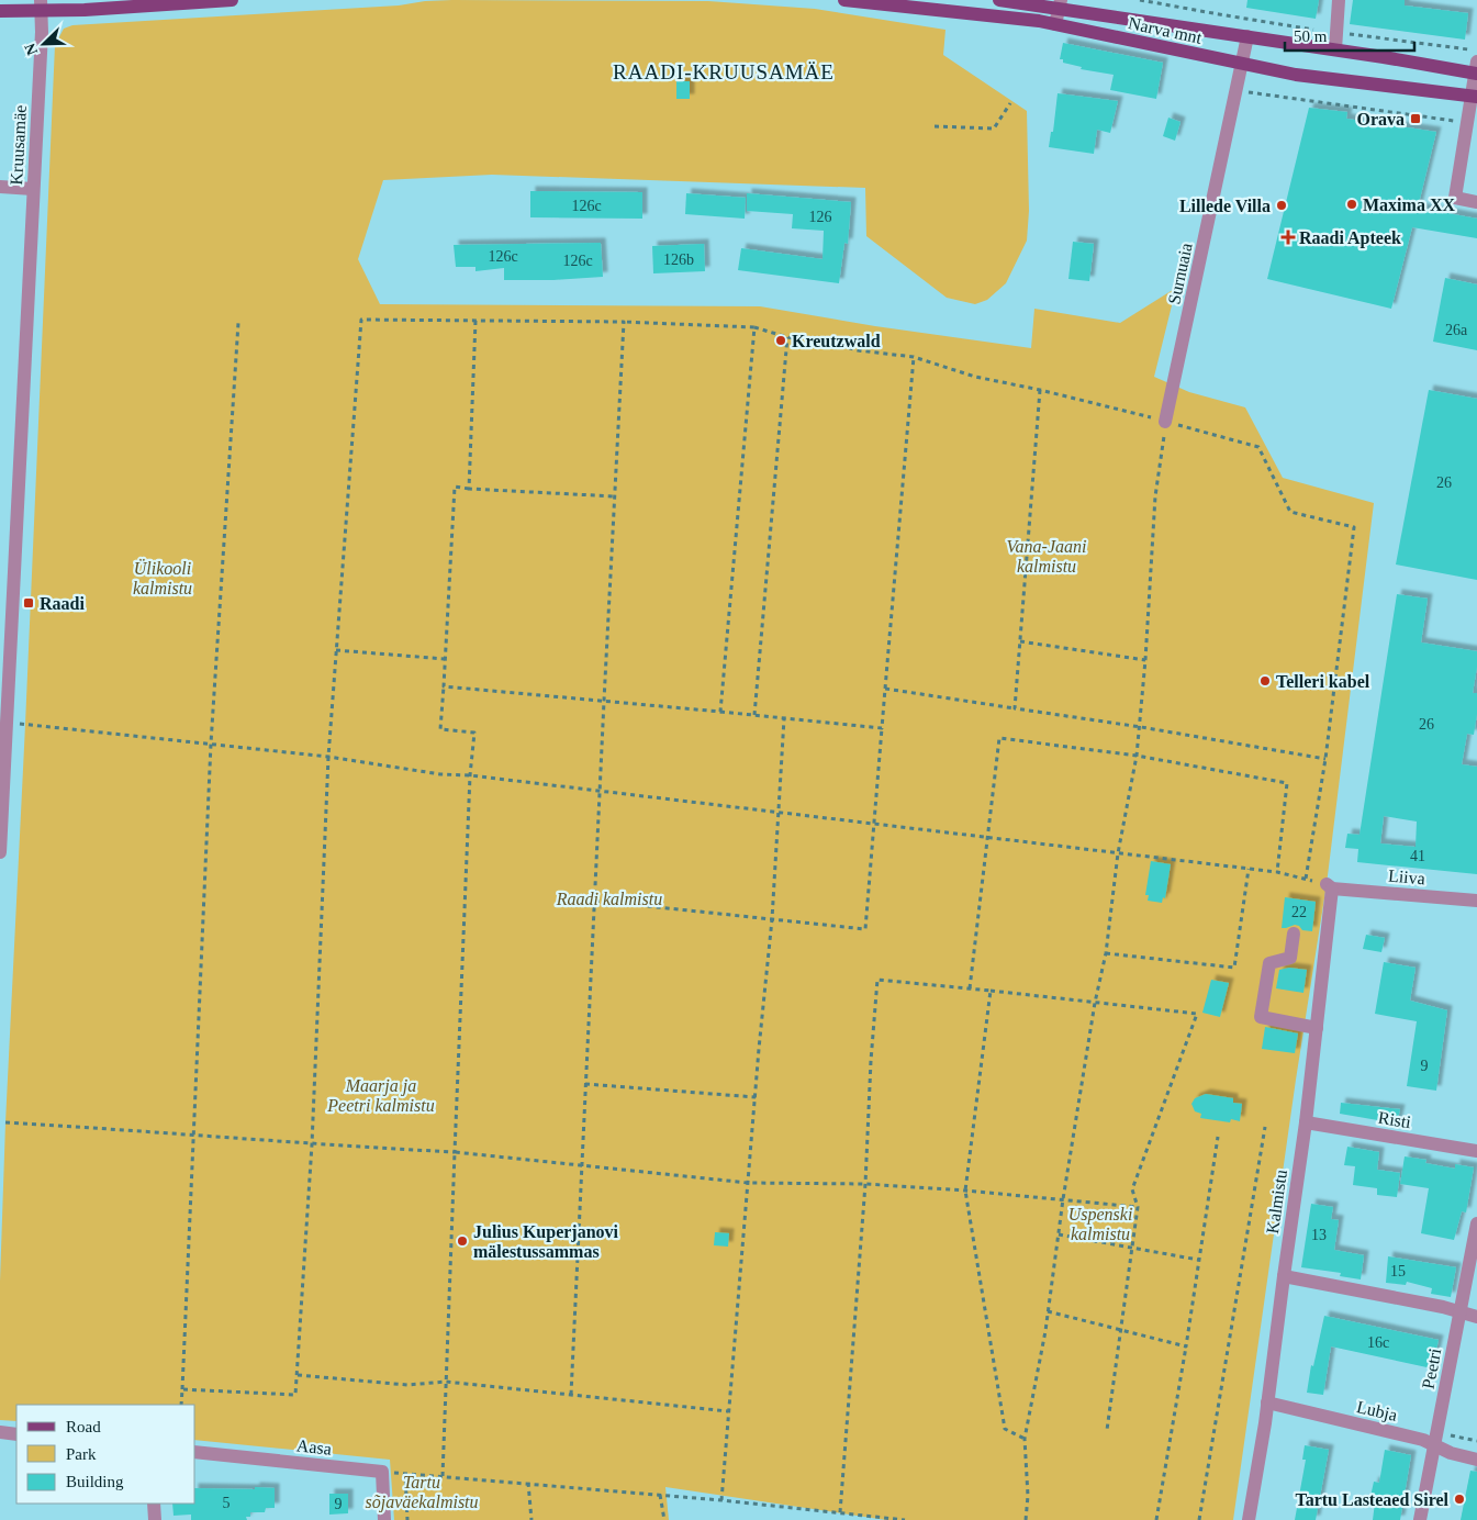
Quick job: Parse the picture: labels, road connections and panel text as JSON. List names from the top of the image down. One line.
{"streets":{"main road":["Narva mnt"],"street":["Kruusamäe","Surnuaia","Liiva","Risti","Kalmistu","Peetri","Lubja","Aasa"]},"crossings":[["Narva mnt","Surnuaia"],["Liiva","Kalmistu"],["Risti","Kalmistu"],["Kalmistu","Lubja"],["Peetri","Lubja"]],"districts":["RAADI-KRUUSAMÄE"],"parks":["Vana-Jaani kalmistu","Ülikooli kalmistu","Raadi kalmistu","Maarja ja Peetri kalmistu","Uspenski kalmistu","Tartu sõjaväekalmistu"],"places":{"transit":["Orava","Raadi"],"other":["Maxima XX","Lillede Villa","Kreutzwald","Telleri kabel","Julius Kuperjanovi mälestussammas","Tartu Lasteaed Sirel"],"health":["Raadi Apteek"]},"house_numbers":["126c","126","126c","126b","126c","26a","26","26","41","22","9","13","15","16c","5","9"],"legend":["Road","Park","Building"],"scale_bar":"50 m","north":"bottom left"}
